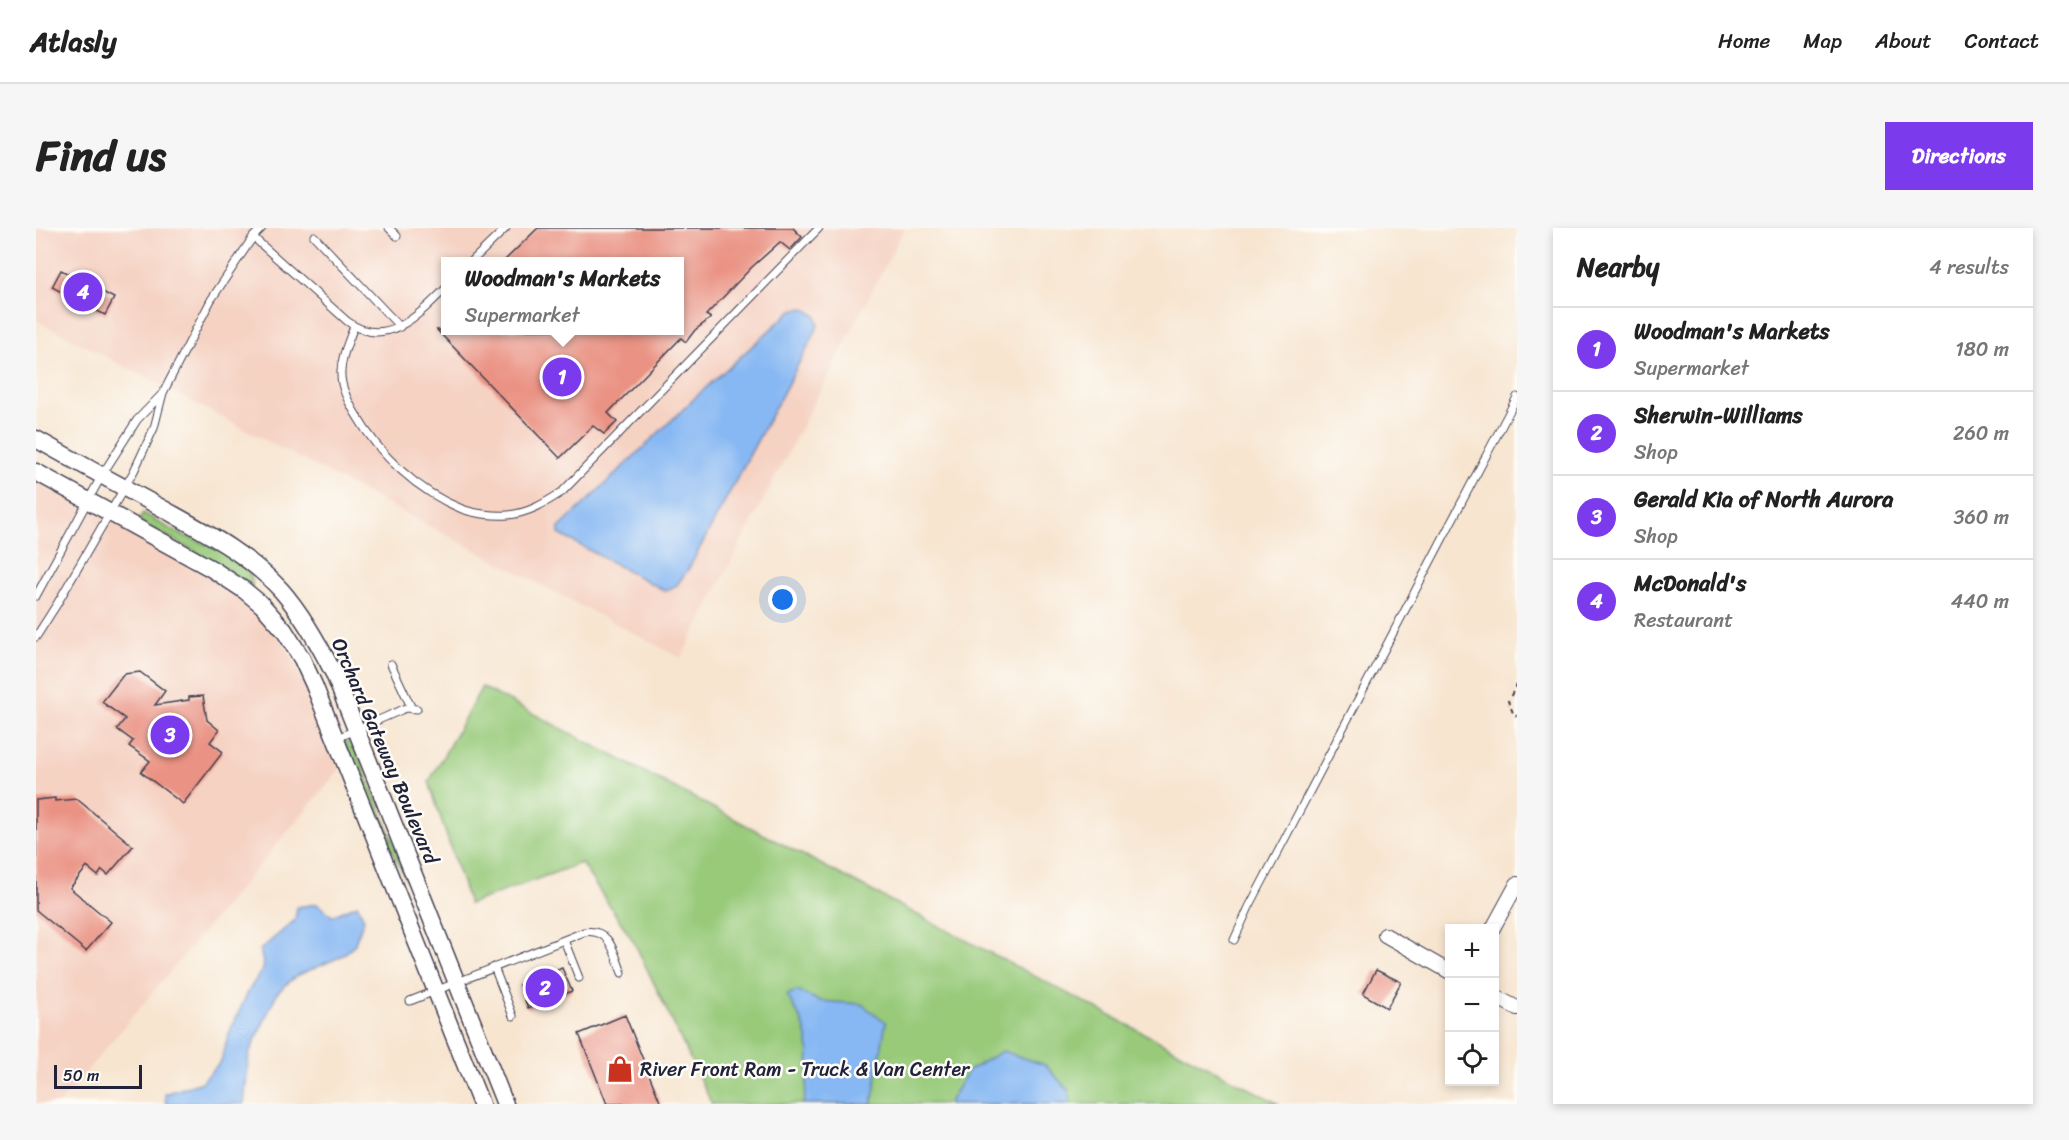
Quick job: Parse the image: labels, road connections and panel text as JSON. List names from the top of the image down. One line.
{"streets":{"street":["Orchard Gateway Boulevard"]},"places":{"shop":["River Front Ram - Truck & Van Center"]},"scale_bar":"50 m","page":{"header":"Atlasly","nav":["Home","Map","About","Contact"],"title":"Find us","buttons":"Directions","heading":["Nearby","4 results"],"popup":["Woodman's Markets","Supermarket"],"pins":["4","1","3","2"],"list":[{"mark":"1","name":"Woodman's Markets","note":"Supermarket","value":"180 m"},{"mark":"2","name":"Sherwin-Williams","note":"Shop","value":"260 m"},{"mark":"3","name":"Gerald Kia of North Aurora","note":"Shop","value":"360 m"},{"mark":"4","name":"McDonald's","note":"Restaurant","value":"440 m"}],"map_buttons":["+","−"],"scale":"50 m"}}
